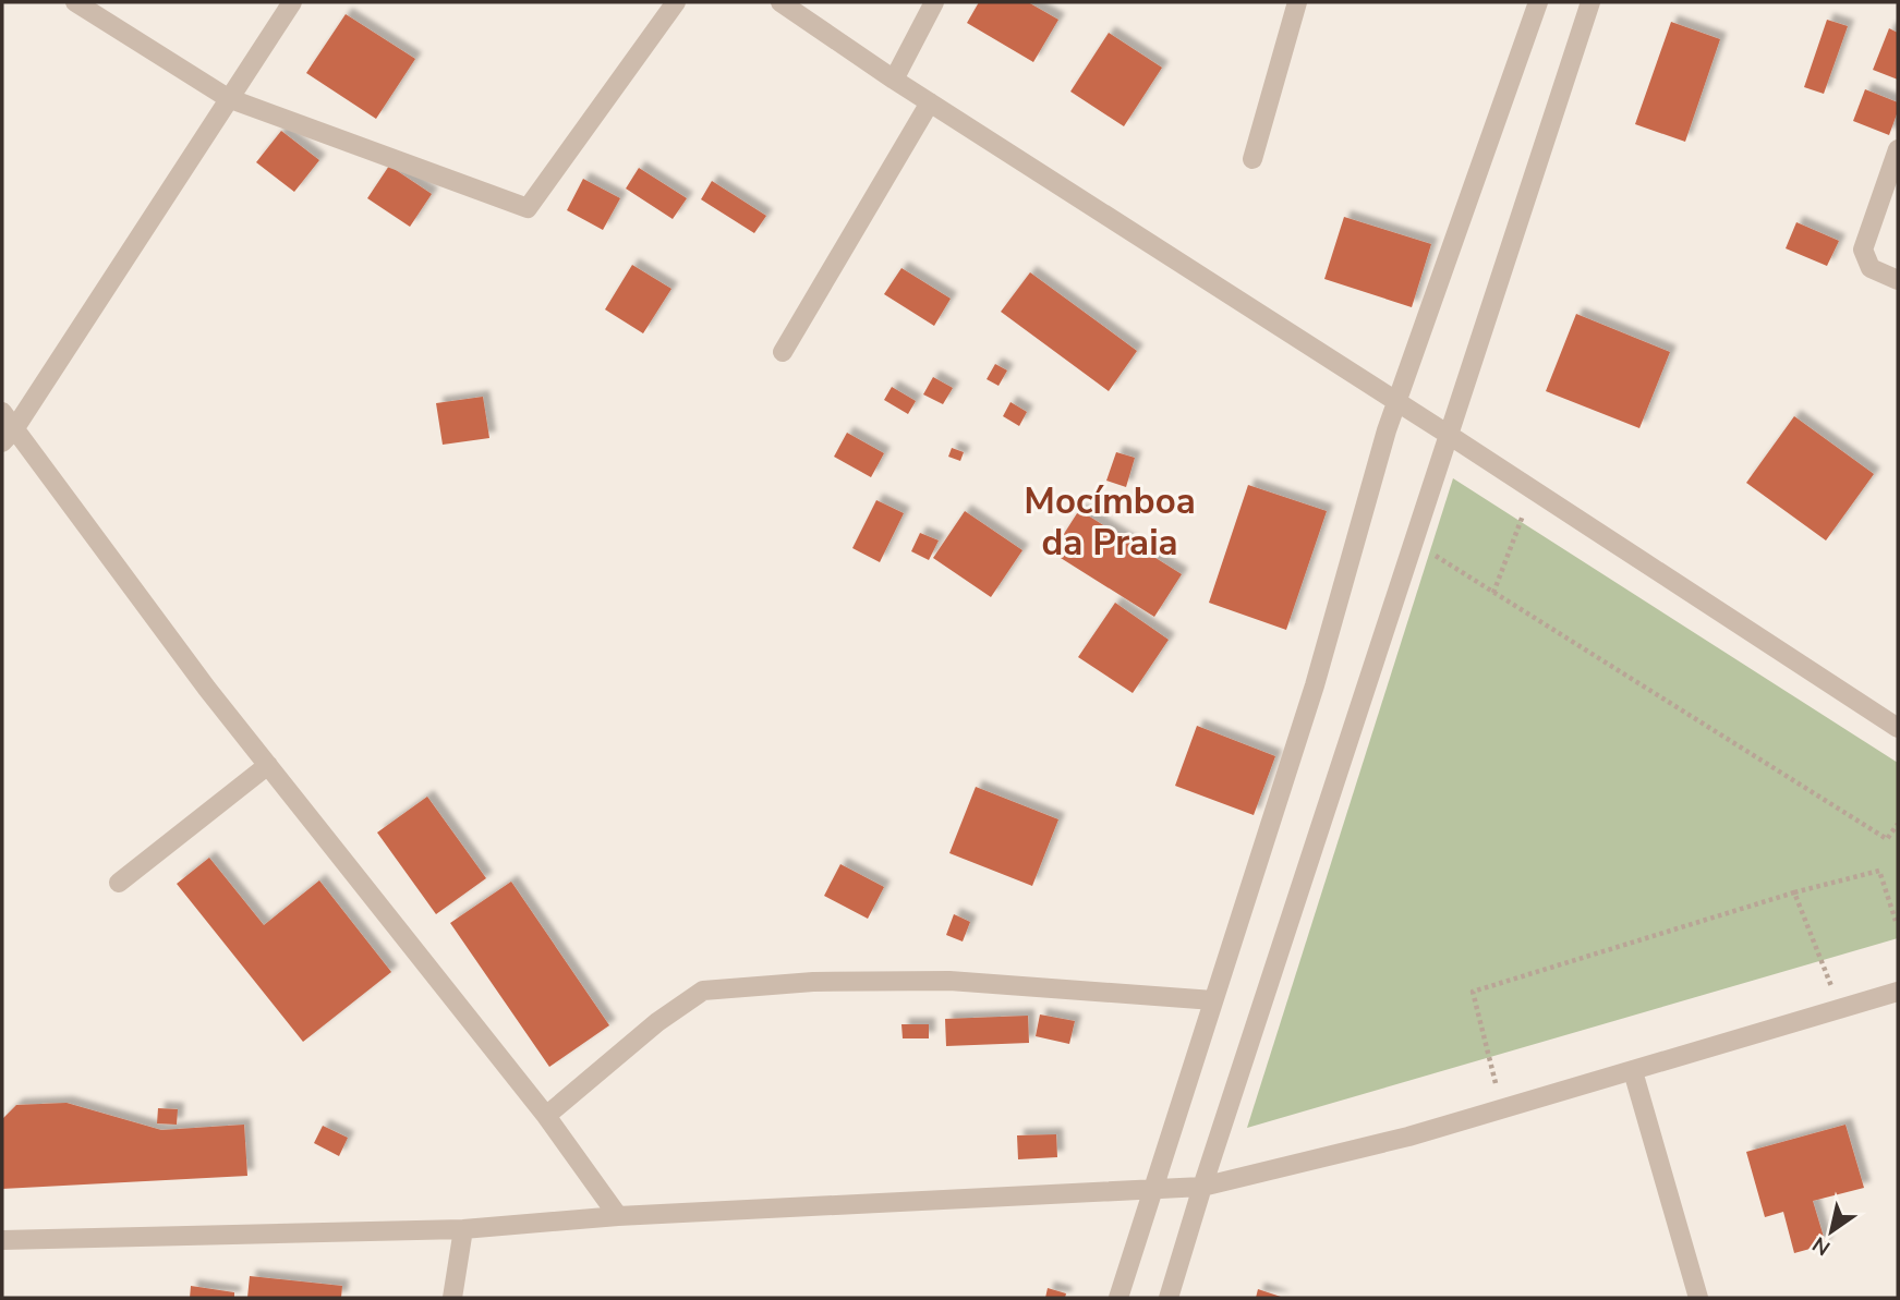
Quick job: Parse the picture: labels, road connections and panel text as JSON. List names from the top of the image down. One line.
{"districts":["Mocímboa da Praia"],"north":"bottom left"}
